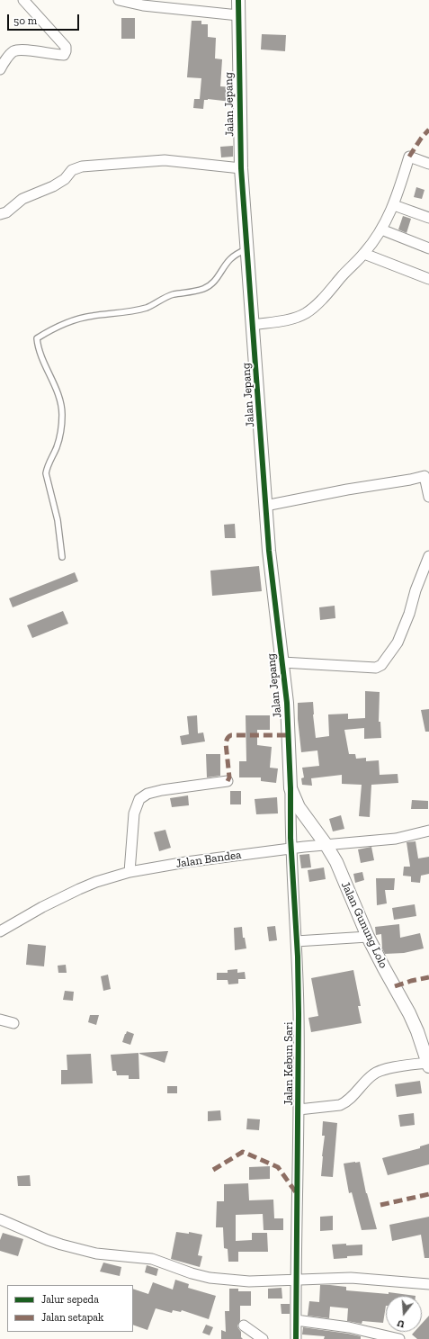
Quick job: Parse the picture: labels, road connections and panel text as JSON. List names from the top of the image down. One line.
{"streets":{"street":["Jalan Jepang","Jalan Bandea","Jalan Gunung Lolo","Jalan Kebun Sari"]},"crossings":[["Jalan Jepang","Jalan Gunung Lolo"],["Jalan Jepang","Jalan Kebun Sari"],["Jalan Bandea","Jalan Gunung Lolo"],["Jalan Bandea","Jalan Kebun Sari"],["Jalan Gunung Lolo","Jalan Kebun Sari"]],"legend":["Jalur sepeda","Jalan setapak"],"scale_bar":"50 m","north":"bottom"}
